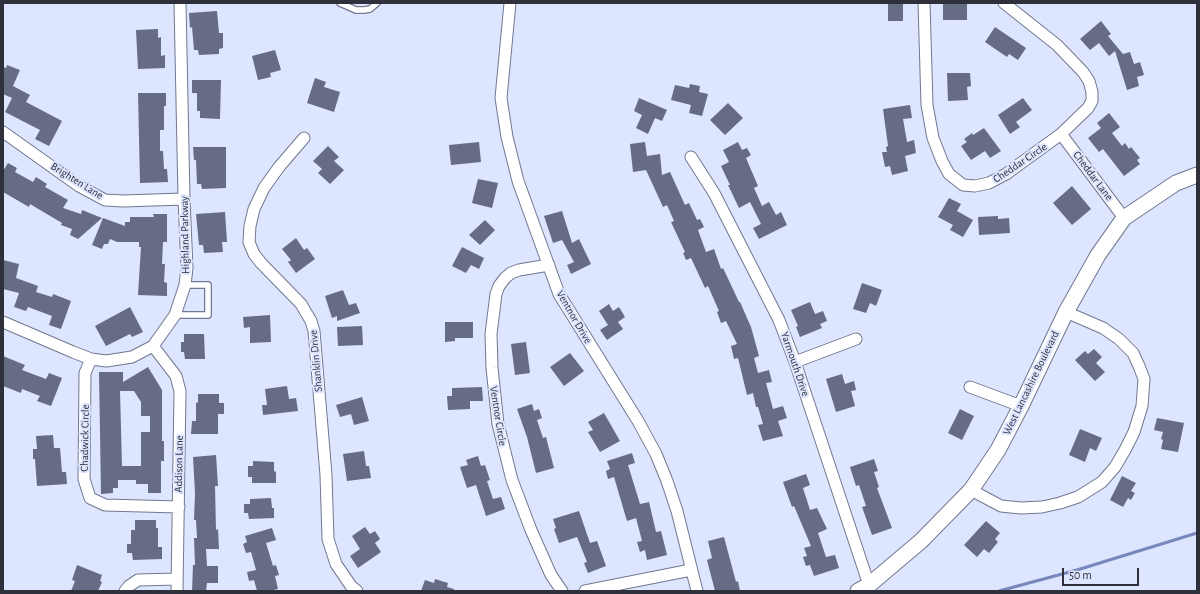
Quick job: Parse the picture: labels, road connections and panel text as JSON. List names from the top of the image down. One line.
{"streets":{"main road":["West Lancashire Boulevard"],"street":["Cheddar Circle","Cheddar Lane","Brighten Lane","Highland Parkway","Ventnor Drive","Shanklin Drive","Yarmouth Drive","Ventnor Circle","Chadwick Circle","Addison Lane"]},"crossings":[["Cheddar Circle","Cheddar Lane"],["Cheddar Lane","West Lancashire Boulevard"],["Brighten Lane","Highland Parkway"],["Highland Parkway","Chadwick Circle"],["Highland Parkway","Addison Lane"],["Ventnor Drive","Ventnor Circle"],["Yarmouth Drive","West Lancashire Boulevard"],["Chadwick Circle","Addison Lane"]],"scale_bar":"50 m"}
